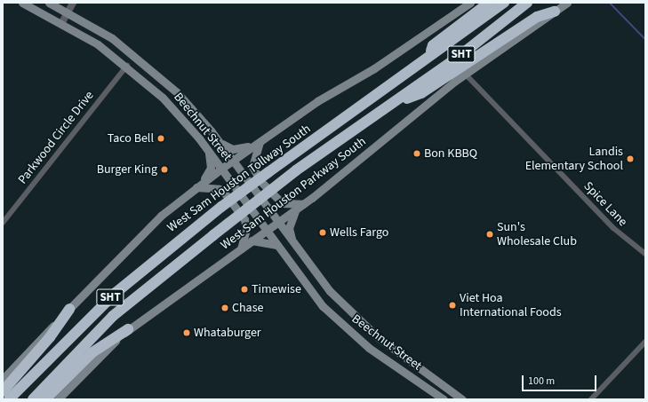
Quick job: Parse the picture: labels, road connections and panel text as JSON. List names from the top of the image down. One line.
{"streets":{"highway":["SHT","West Sam Houston Tollway South"],"main road":["Beechnut Street","West Sam Houston Parkway South"],"street":["Parkwood Circle Drive","Spice Lane"]},"crossings":[["Beechnut Street","Parkwood Circle Drive"],["Beechnut Street","West Sam Houston Parkway South"],["West Sam Houston Parkway South","Spice Lane"]],"places":["Taco Bell","Bon KBBQ","Landis Elementary School","Burger King","Wells Fargo","Sun's Wholesale Club","Timewise","Viet Hoa International Foods","Chase","Whataburger"],"scale_bar":"100 m"}
